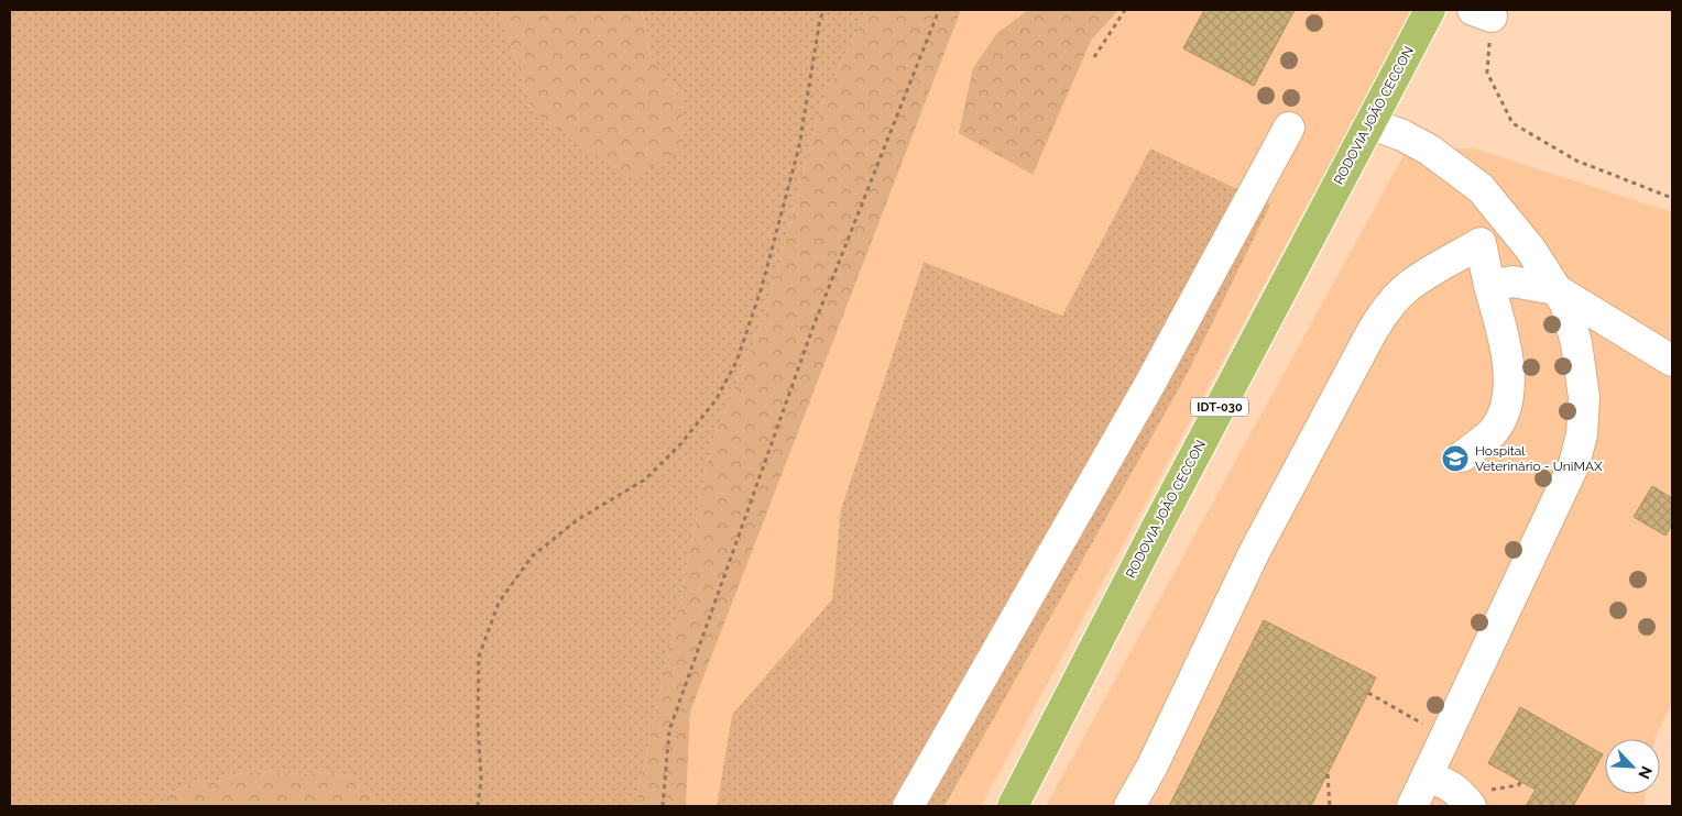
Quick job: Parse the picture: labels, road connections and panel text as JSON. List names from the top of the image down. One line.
{"streets":{"main road":["RODOVIA JOÃO CECCON","IDT-030"]},"places":{"school or university":["Hospital Veterinário - UniMAX"]},"north":"bottom right"}
